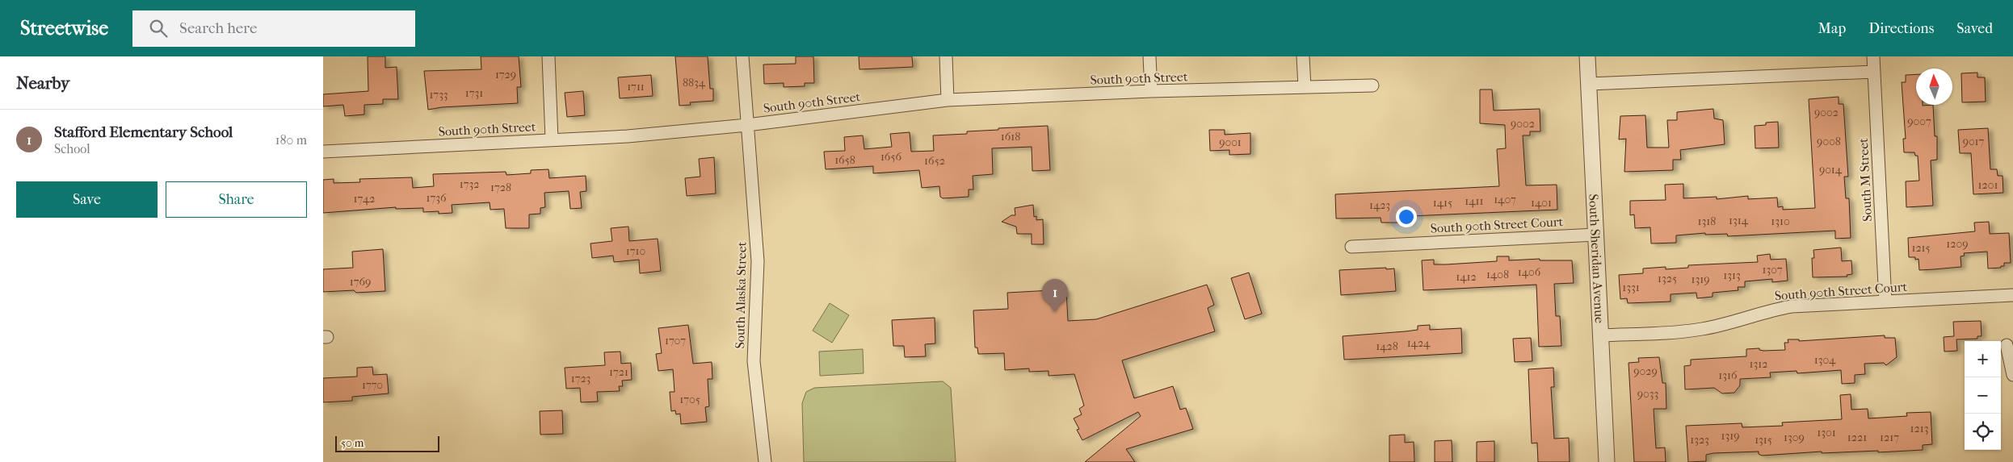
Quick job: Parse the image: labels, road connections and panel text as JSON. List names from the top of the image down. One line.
{"streets":{"street":["South 90th Street","South M Street","South 90th Street Court","South Sheridan Avenue","South Alaska Street"]},"crossings":[["South 90th Street","South Alaska Street"],["South M Street","South 90th Street Court"],["South 90th Street Court","South Sheridan Avenue"]],"house_numbers":["1729","8834","1711","1731","1733","9002","9007","9002","1618","9008","9017","9001","1656","1658","1652","9014","1732","1201","1728","1736","1742","1407","1411","1415","1401","1423","1314","1318","1310","1209","1215","1710","1307","1406","1408","1313","1412","1325","1319","1769","1331","1707","1424","1428","1304","1312","9029","1721","1316","1723","1770","9033","1705","1213","1301","1319","1309","1221","1217","1323","1315"],"scale_bar":"50 m","north":"top","page":{"header":"Streetwise","search":"Search here","nav":["Map","Directions","Saved"],"heading":"Nearby","list":[{"mark":"1","name":"Stafford Elementary School","note":"School","value":"180 m"}],"buttons":["Save","Share"],"pins":"1","map_buttons":["+","−"],"scale":"50 m"}}
